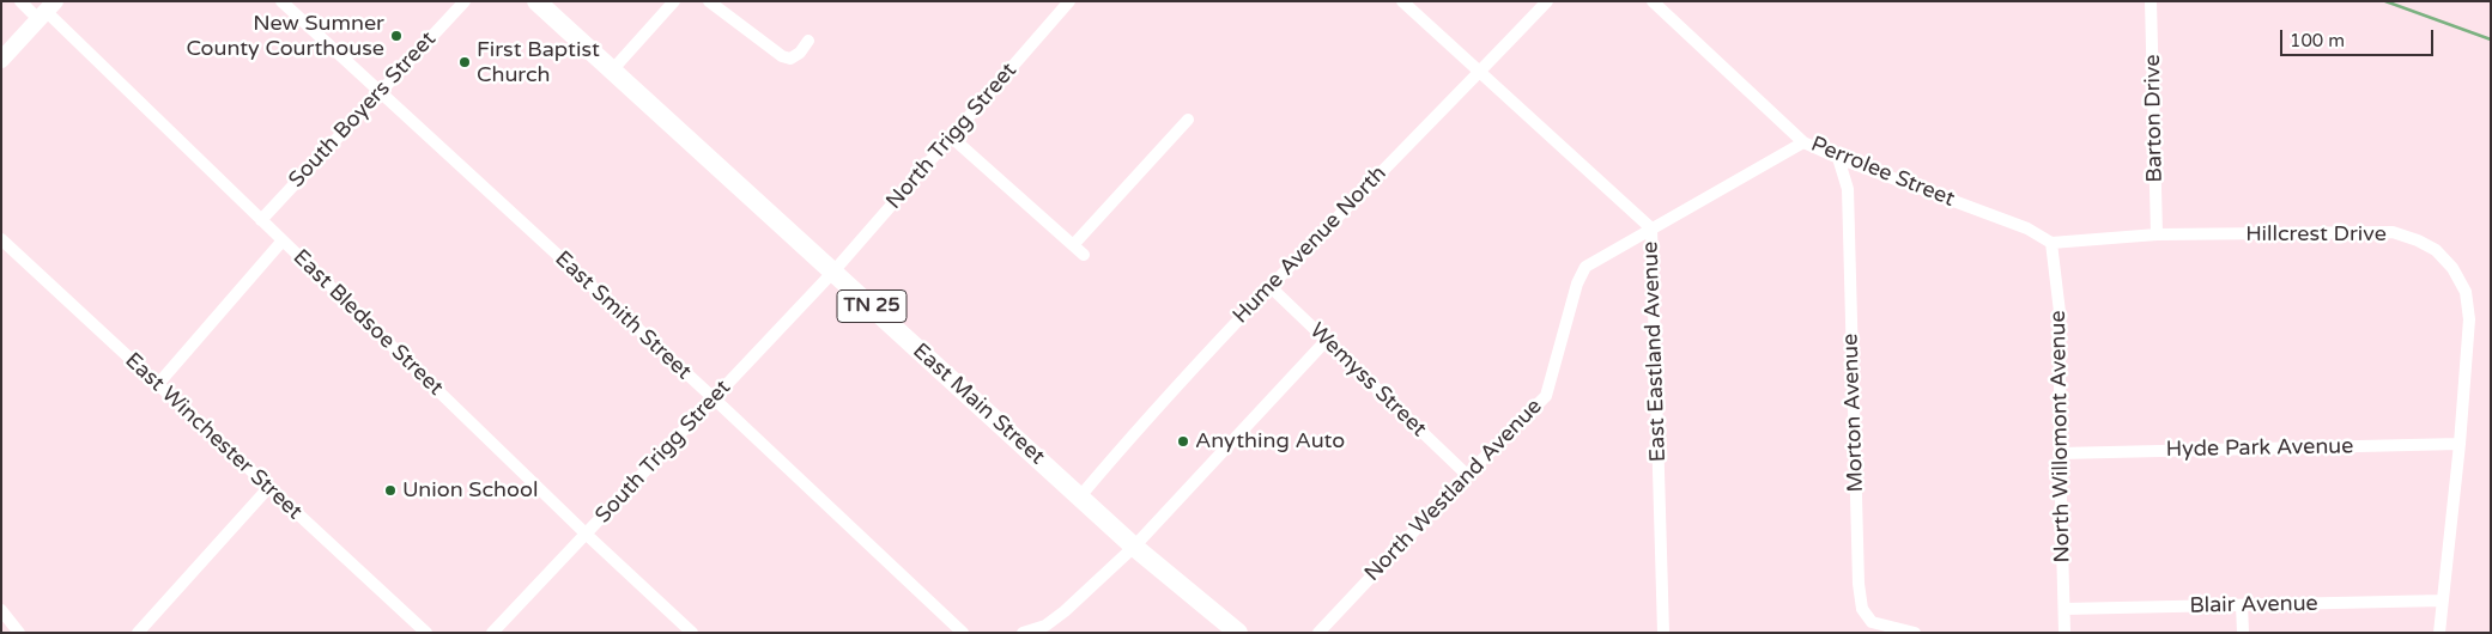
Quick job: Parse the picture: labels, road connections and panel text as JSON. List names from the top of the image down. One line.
{"streets":{"main road":["TN 25","East Main Street"],"street":["South Boyers Street","Barton Drive","North Trigg Street","Perrolee Street","Hillcrest Drive","Hume Avenue North","East Smith Street","East Bledsoe Street","East Eastland Avenue","Wemyss Street","Morton Avenue","East Winchester Street","North Willomont Avenue","Hyde Park Avenue","South Trigg Street","North Westland Avenue","Blair Avenue"]},"crossings":[["South Boyers Street","East Smith Street"],["South Boyers Street","East Bledsoe Street"],["Barton Drive","Hillcrest Drive"],["North Trigg Street","East Main Street"],["North Trigg Street","South Trigg Street"],["Perrolee Street","Hillcrest Drive"],["Perrolee Street","Morton Avenue"],["Perrolee Street","North Willomont Avenue"],["Perrolee Street","North Westland Avenue"],["Hillcrest Drive","North Willomont Avenue"],["Hillcrest Drive","Hyde Park Avenue"],["Hillcrest Drive","Blair Avenue"],["Hume Avenue North","East Eastland Avenue"],["Hume Avenue North","Wemyss Street"],["Hume Avenue North","East Main Street"],["East Smith Street","South Trigg Street"],["East Bledsoe Street","South Trigg Street"],["East Eastland Avenue","North Westland Avenue"],["Wemyss Street","North Westland Avenue"],["East Main Street","South Trigg Street"],["North Willomont Avenue","Hyde Park Avenue"],["North Willomont Avenue","Blair Avenue"]],"places":["New Sumner County Courthouse","First Baptist Church","Anything Auto","Union School"],"scale_bar":"100 m"}
